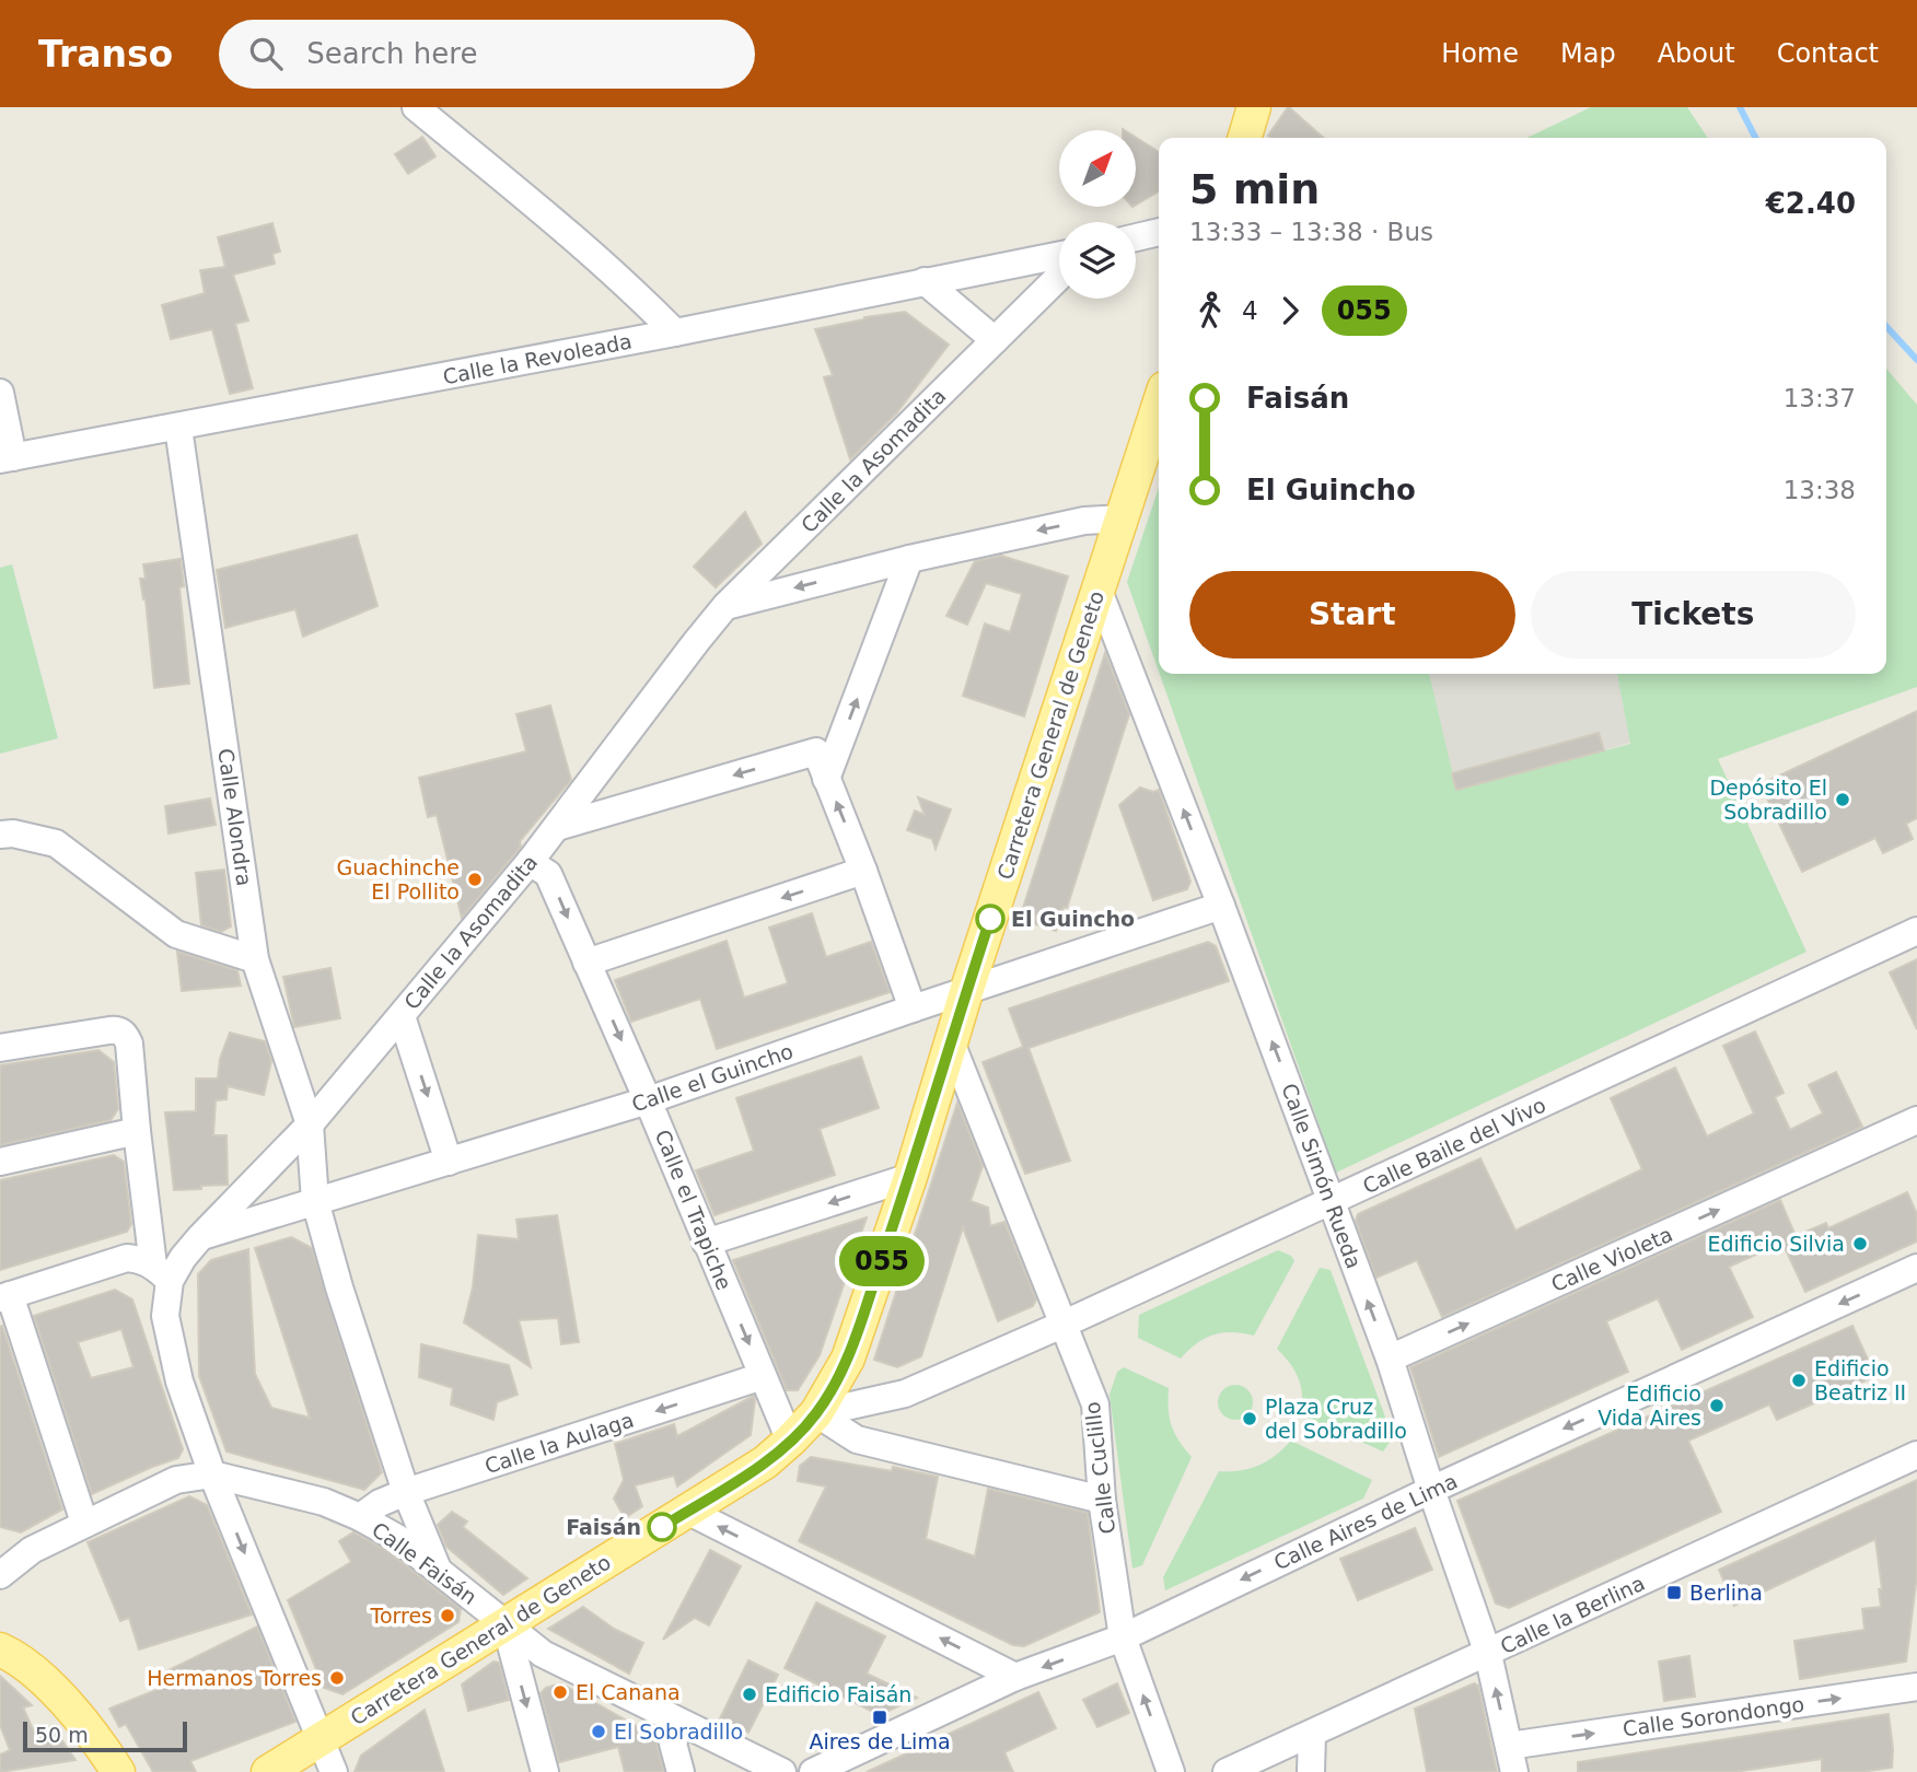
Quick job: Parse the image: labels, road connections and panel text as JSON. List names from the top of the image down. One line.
{"streets":{"main road":["Carretera General de Geneto"],"street":["Calle la Revoleada","Calle la Asomadita","Calle Alondra","Calle el Guincho","Calle Baile del Vivo","Calle Simón Rueda","Calle el Trapiche","Calle Violeta","Calle la Aulaga","Calle Cuclillo","Calle Aires de Lima","Calle Faisán","Calle la Berlina","Calle Sorondongo"]},"crossings":[["Calle la Revoleada","Calle Alondra"],["Calle la Asomadita","Carretera General de Geneto"],["Calle la Asomadita","Calle Alondra"],["Calle la Asomadita","Calle el Guincho"],["Calle la Asomadita","Calle el Trapiche"],["Calle la Asomadita","Calle Faisán"],["Carretera General de Geneto","Calle el Guincho"],["Carretera General de Geneto","Calle Baile del Vivo"],["Carretera General de Geneto","Calle Simón Rueda"],["Carretera General de Geneto","Calle el Trapiche"],["Carretera General de Geneto","Calle Cuclillo"],["Carretera General de Geneto","Calle Faisán"],["Calle Alondra","Calle el Guincho"],["Calle Alondra","Calle la Aulaga"],["Calle Alondra","Calle Faisán"],["Calle el Guincho","Calle Simón Rueda"],["Calle el Guincho","Calle el Trapiche"],["Calle Baile del Vivo","Calle Simón Rueda"],["Calle Baile del Vivo","Calle Cuclillo"],["Calle Simón Rueda","Calle Violeta"],["Calle Simón Rueda","Calle Aires de Lima"],["Calle Simón Rueda","Calle la Berlina"],["Calle Simón Rueda","Calle Sorondongo"],["Calle el Trapiche","Calle la Aulaga"],["Calle la Aulaga","Calle Faisán"],["Calle Cuclillo","Calle Aires de Lima"]],"one_way":["Calle Simón Rueda","Calle Violeta","Calle la Aulaga","Calle Aires de Lima","Calle Sorondongo"],"places":{"other":["Depósito El Sobradillo","Guachinche El Pollito","El Guincho","Edificio Silvia","Edificio Beatriz II","Edificio Vida Aires","Plaza Cruz del Sobradillo","Faisán","Torres","Hermanos Torres","El Canana","Edificio Faisán","El Sobradillo"],"transit":["Berlina","Aires de Lima"]},"lines":["bus line 055"],"scale_bar":"50 m","north":"top right","page":{"header":"Transo","search":"Search here","nav":["Home","Map","About","Contact"],"on_map":"055","heading":["5 min","13:33 – 13:38 · Bus","€2.40"],"legs":["4","055"],"list":[{"name":"Faisán","value":"13:37"},{"name":"El Guincho","value":"13:38"}],"buttons":["Start","Tickets"],"scale":"50 m"}}
